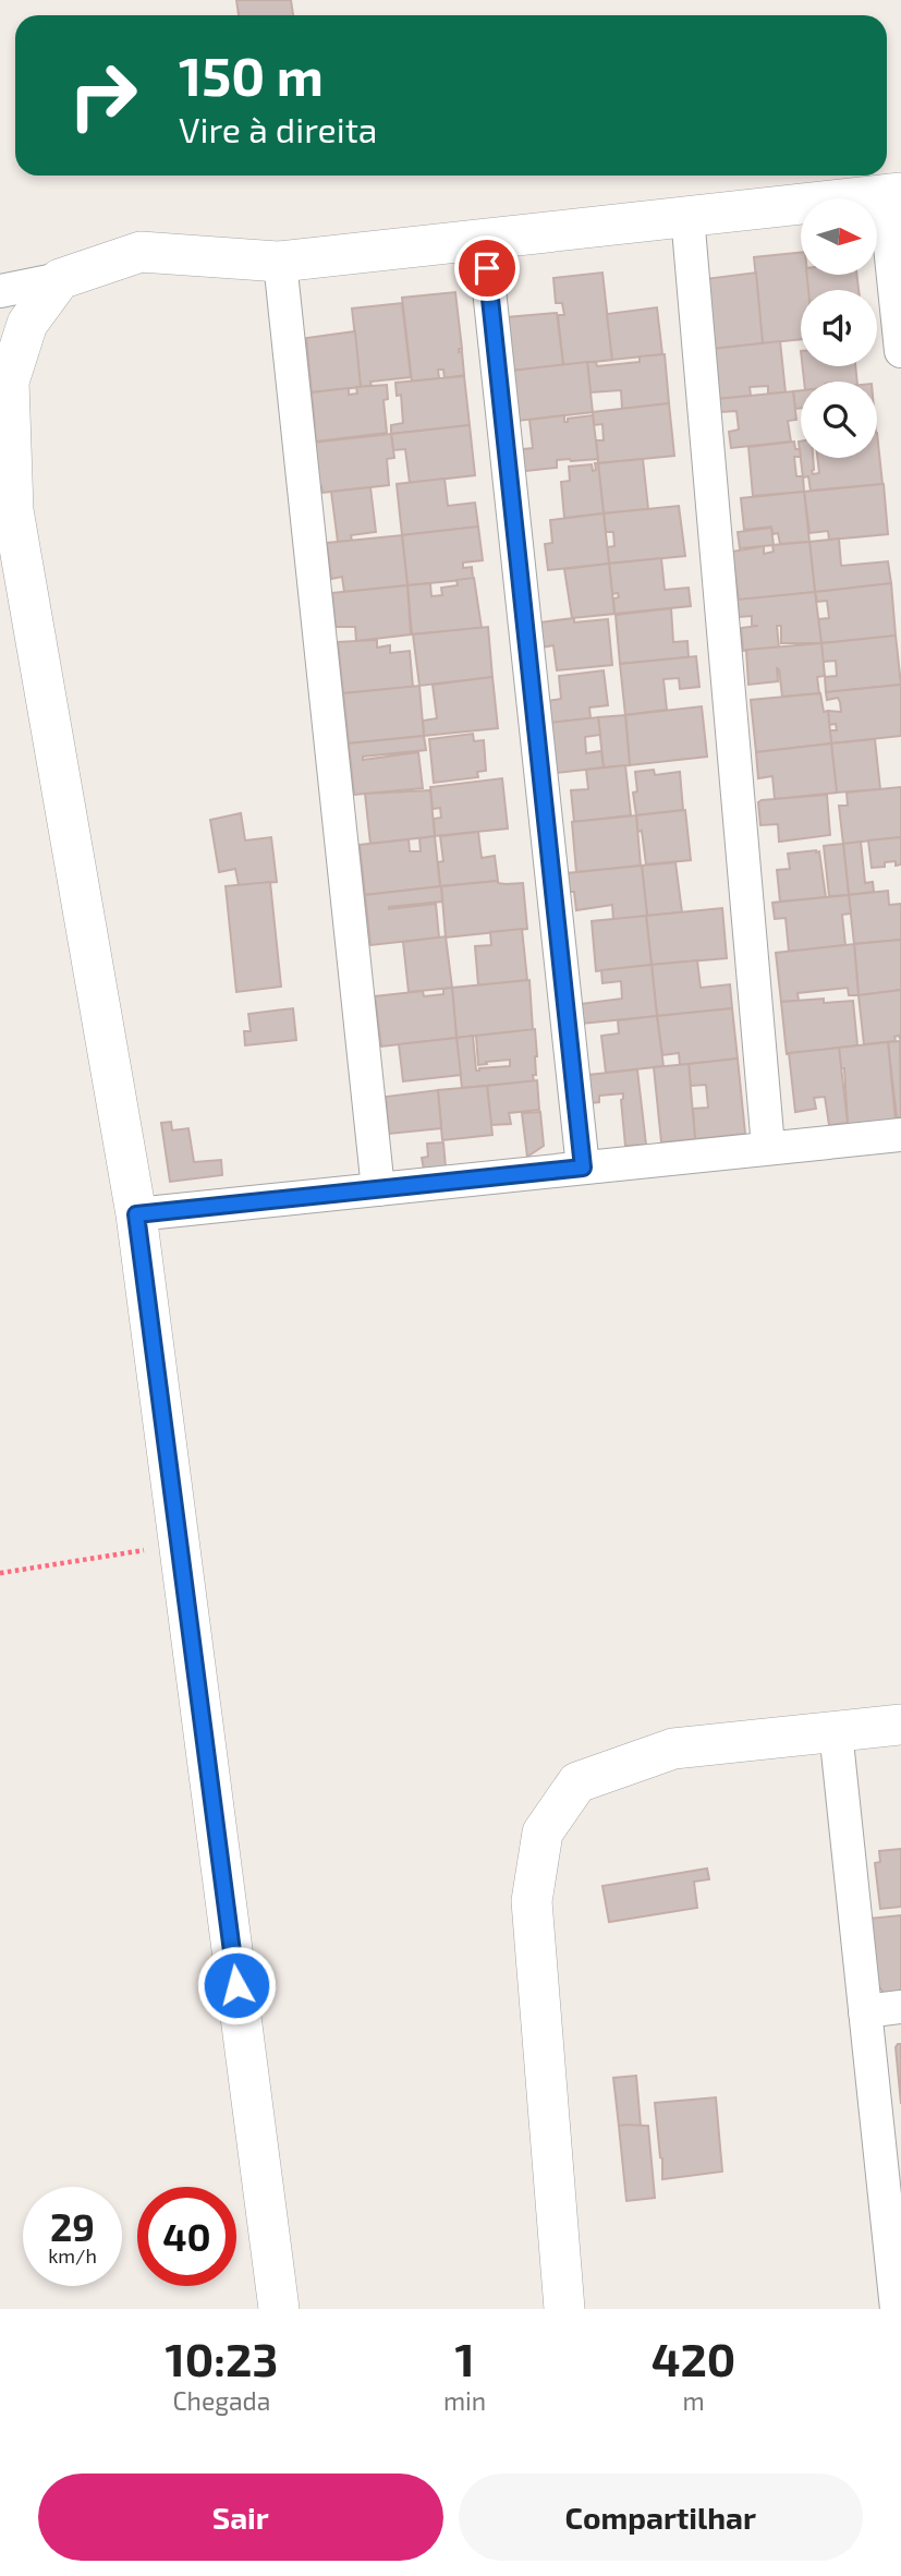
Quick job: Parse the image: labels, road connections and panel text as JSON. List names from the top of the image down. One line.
{"north":"right","page":{"turn":["150 m","Vire à direita"],"speed":"29 km/h","limit":"40","eta":["10:23","Chegada","1","min","420","m"],"buttons":["Sair","Compartilhar"]}}
